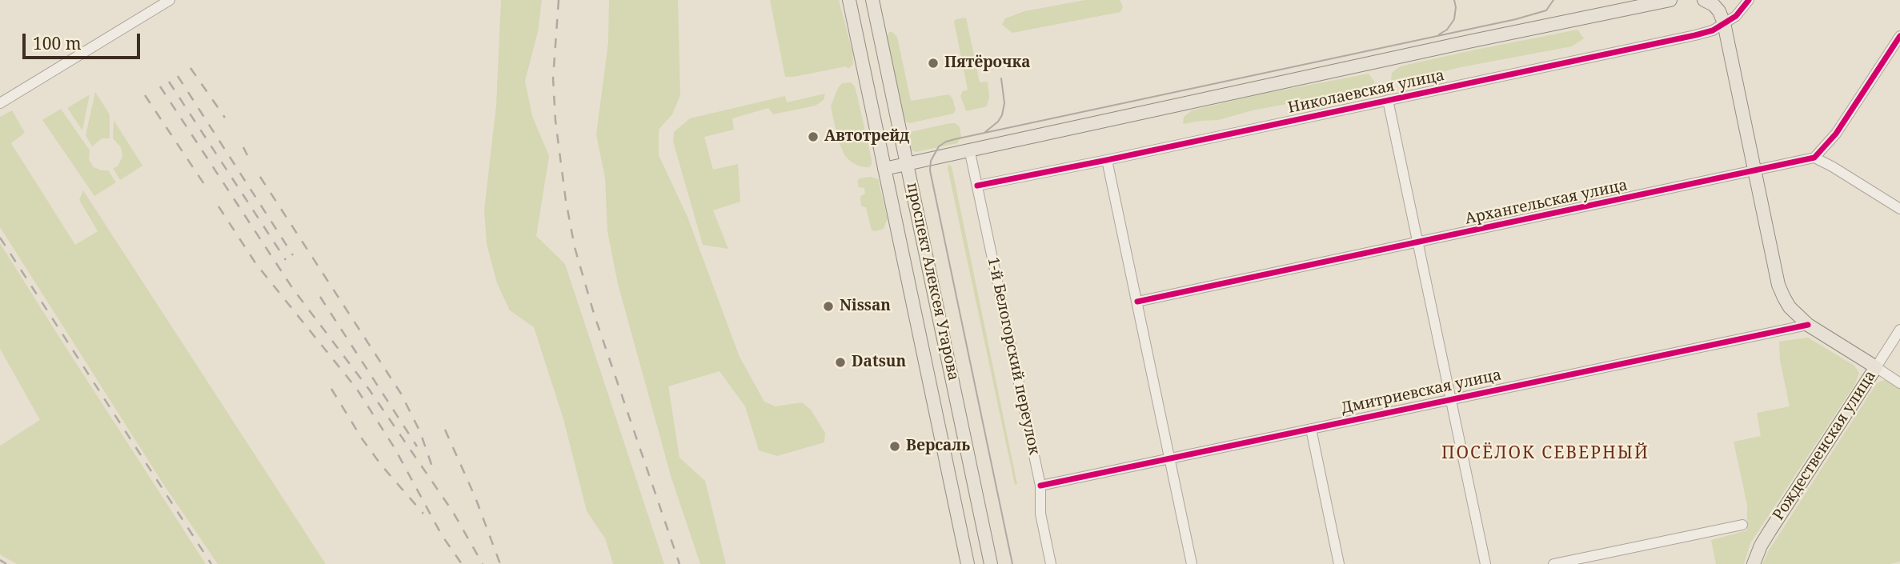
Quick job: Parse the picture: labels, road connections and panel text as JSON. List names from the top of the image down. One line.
{"streets":{"main road":["Николаевская улица","проспект Алексея Угарова","Рождественская улица"],"street":["Архангельская улица","1-й Белогорский переулок","Дмитриевская улица"]},"crossings":[["Николаевская улица","проспект Алексея Угарова"],["Николаевская улица","1-й Белогорский переулок"],["1-й Белогорский переулок","Дмитриевская улица"]],"districts":["ПОСЁЛОК СЕВЕРНЫЙ"],"places":["Пятёрочка","Автотрейд","Nissan","Datsun","Версаль"],"scale_bar":"100 m"}
